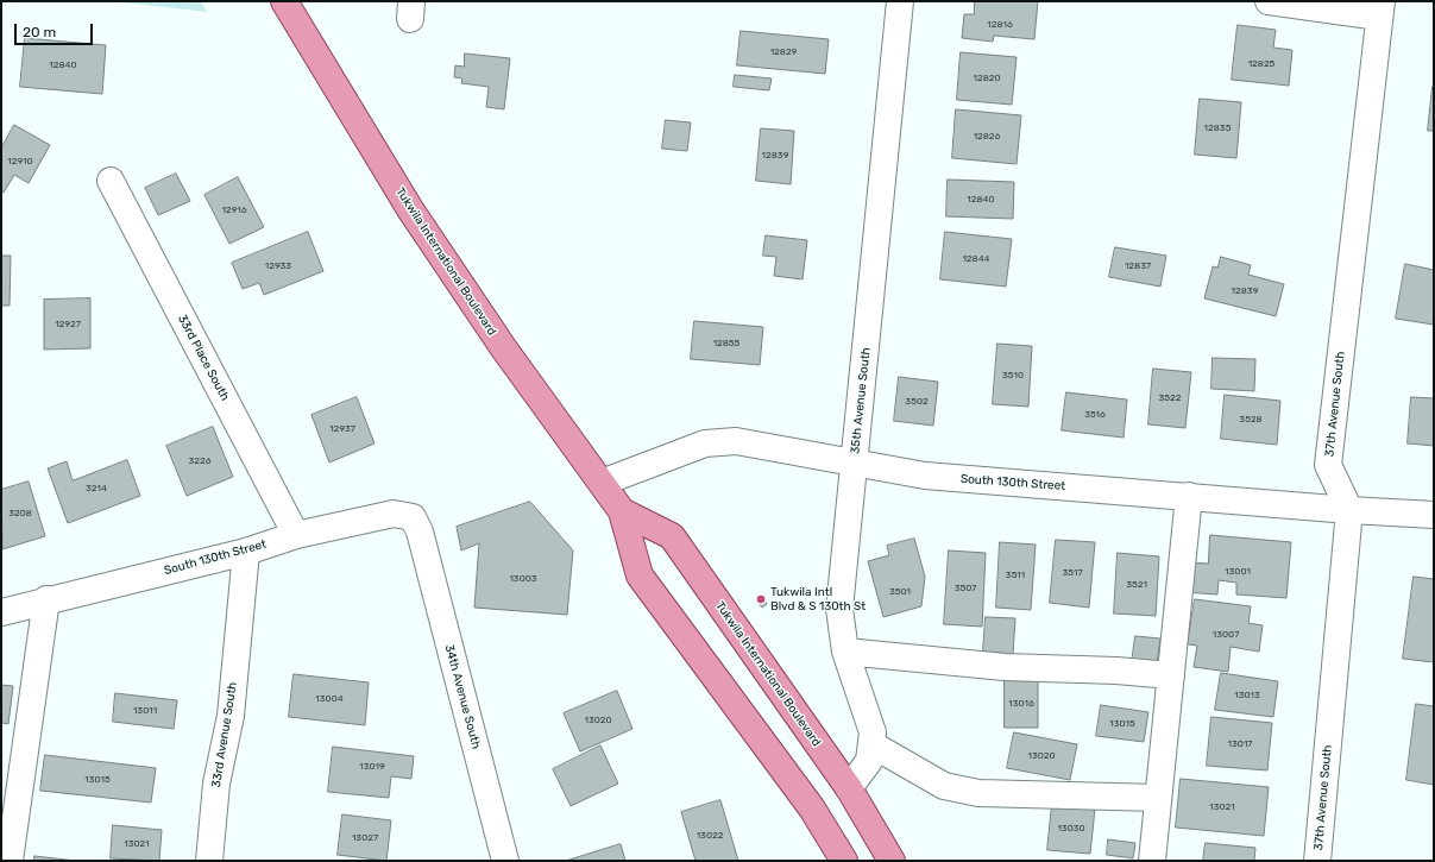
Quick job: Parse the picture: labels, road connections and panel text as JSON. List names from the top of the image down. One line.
{"streets":{"main road":["Tukwila International Boulevard"],"street":["33rd Place South","35th Avenue South","37th Avenue South","South 130th Street","34th Avenue South","33rd Avenue South"]},"crossings":[["Tukwila International Boulevard","35th Avenue South"],["Tukwila International Boulevard","South 130th Street"],["33rd Place South","South 130th Street"],["35th Avenue South","South 130th Street"],["37th Avenue South","South 130th Street"],["South 130th Street","34th Avenue South"],["South 130th Street","33rd Avenue South"]],"places":["Tukwila Intl Blvd & S 130th St"],"house_numbers":["12816","12829","12825","12840","12820","12835","12826","12839","12910","12840","12916","12844","12933","12837","12839","12927","12855","3510","3522","3502","3516","3528","12937","3226","3214","3208","13001","3517","3511","13003","3521","3507","3501","13007","13013","13004","13016","13011","13020","13015","13017","13020","13019","13015","13021","13030","13022","13027","13021"],"scale_bar":"20 m"}
